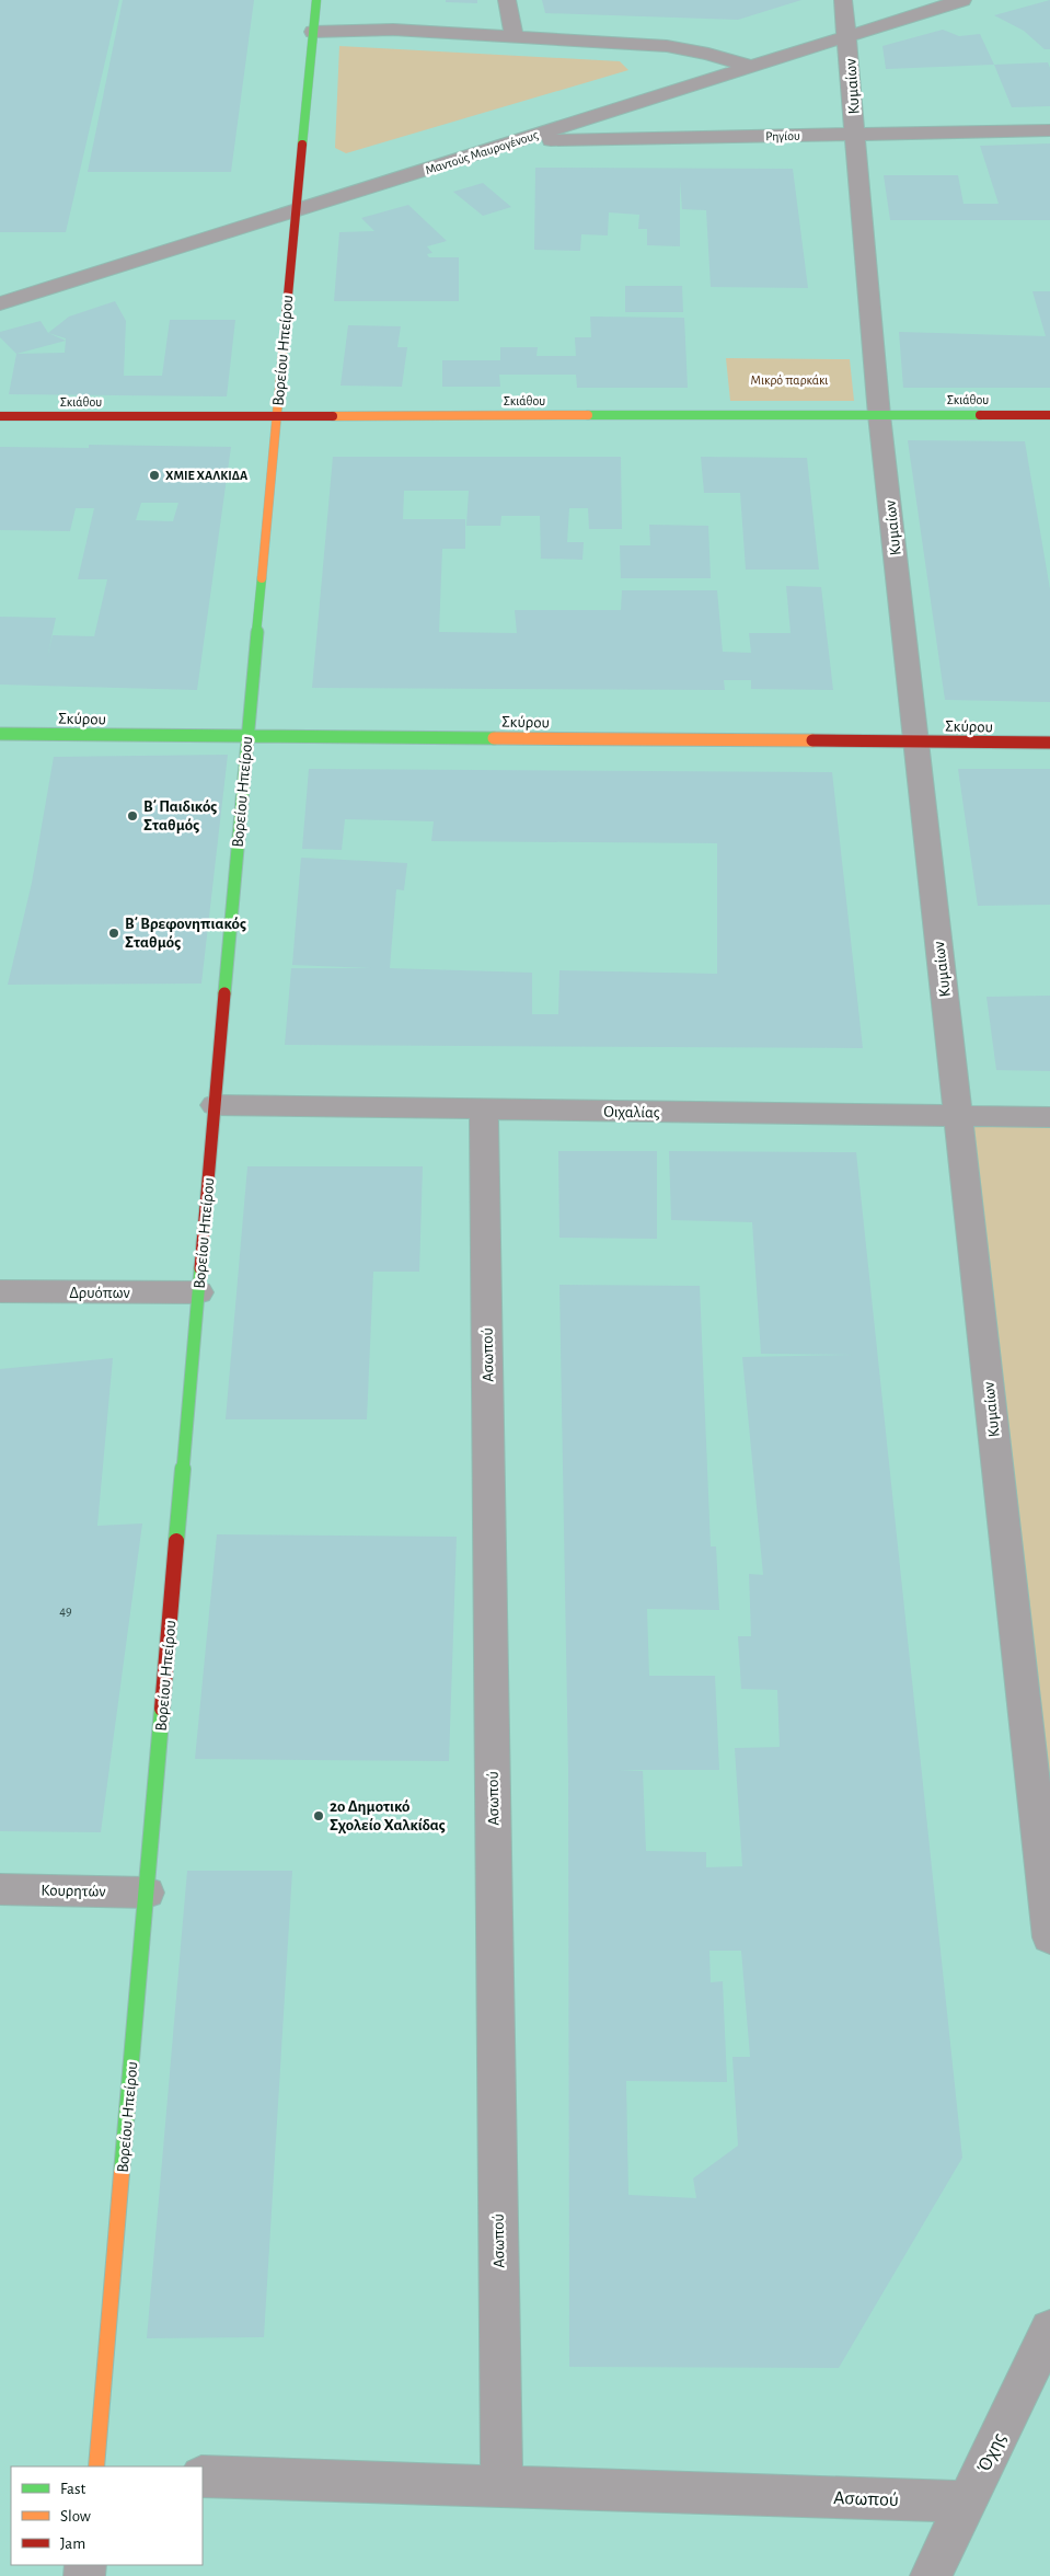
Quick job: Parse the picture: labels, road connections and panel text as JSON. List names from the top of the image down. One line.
{"streets":{"street":["Κυμαίων","Ρηγίου","Μαντούς Μαυρογένους","Βορείου Ηπείρου","Σκιάθου","Σκύρου","Οιχαλίας","Δρυόπων","Ασωπού","Κουρητών","Όχης"]},"crossings":[["Κυμαίων","Ρηγίου"],["Κυμαίων","Μαντούς Μαυρογένους"],["Κυμαίων","Σκιάθου"],["Κυμαίων","Σκύρου"],["Κυμαίων","Οιχαλίας"],["Ρηγίου","Μαντούς Μαυρογένους"],["Μαντούς Μαυρογένους","Βορείου Ηπείρου"],["Βορείου Ηπείρου","Σκιάθου"],["Βορείου Ηπείρου","Σκύρου"],["Βορείου Ηπείρου","Οιχαλίας"],["Βορείου Ηπείρου","Δρυόπων"],["Βορείου Ηπείρου","Κουρητών"],["Οιχαλίας","Ασωπού"],["Ασωπού","Όχης"]],"parks":["Μικρό παρκάκι"],"places":["ΧΜΙΕ ΧΑΛΚΙΔΑ","Β΄ Παιδικός Σταθμός","Β΄ Βρεφονηπιακός Σταθμός","2ο Δημοτικό Σχολείο Χαλκίδας"],"house_numbers":["49"],"legend":["Fast","Slow","Jam"]}
